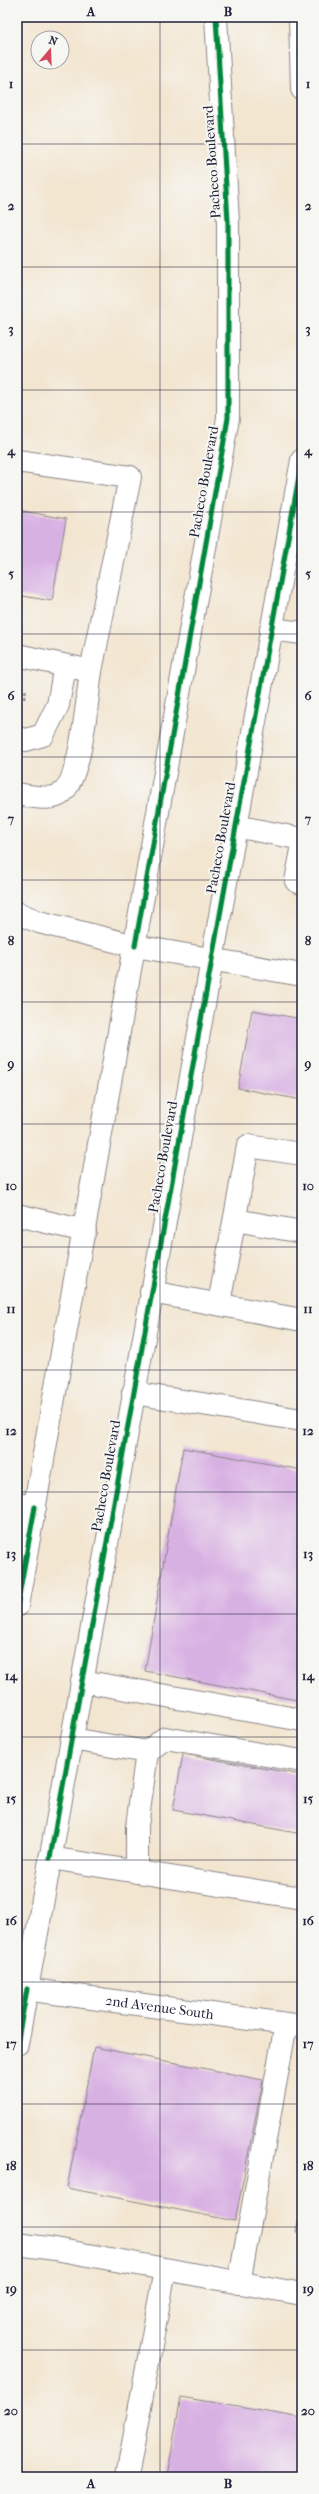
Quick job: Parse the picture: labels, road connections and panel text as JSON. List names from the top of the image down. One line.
{"streets":{"main road":["Pacheco Boulevard","2nd Avenue South"]},"crossings":[["Pacheco Boulevard","2nd Avenue South"]],"north":"top","grid":{"columns":["A","B"],"rows":["1","2","3","4","5","6","7","8","9","10","11","12","13","14","15","16","17","18","19","20"]}}
